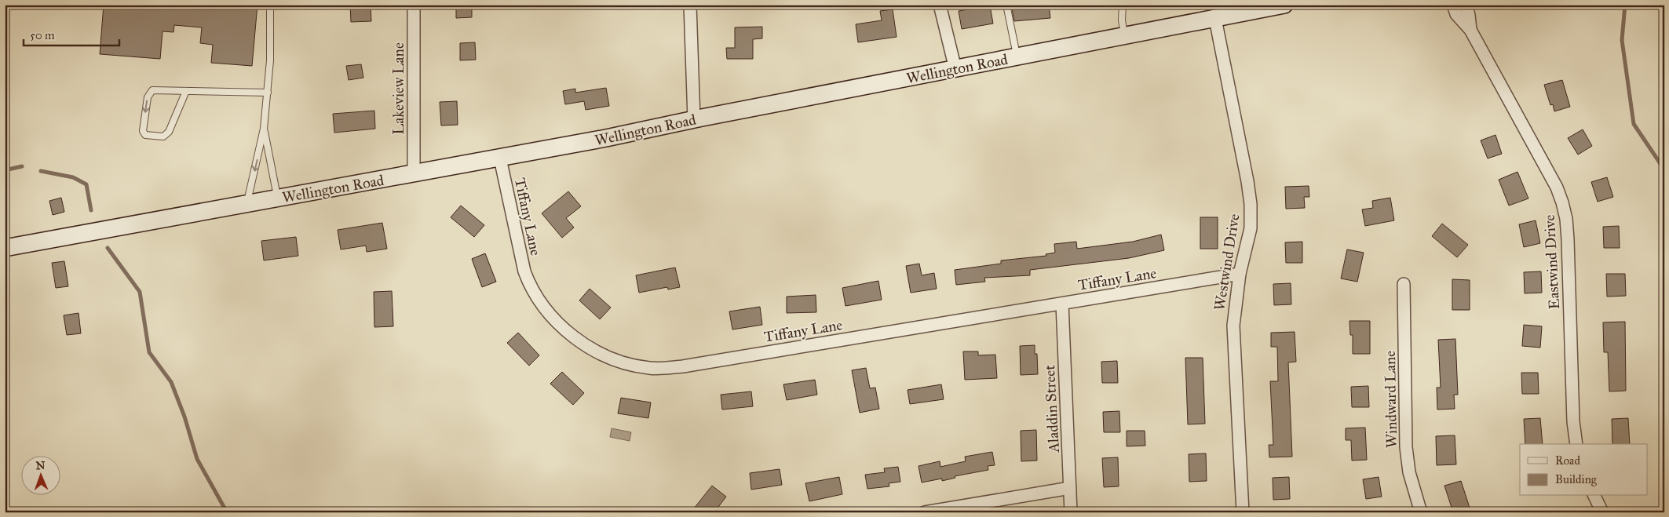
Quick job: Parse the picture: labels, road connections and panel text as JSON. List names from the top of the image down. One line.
{"streets":{"main road":["Wellington Road"],"street":["Lakeview Lane","Tiffany Lane","Westwind Drive","Eastwind Drive","Windward Lane","Aladdin Street"]},"crossings":[["Wellington Road","Lakeview Lane"],["Wellington Road","Tiffany Lane"],["Wellington Road","Westwind Drive"],["Tiffany Lane","Westwind Drive"],["Tiffany Lane","Aladdin Street"]],"legend":["Road","Building"],"scale_bar":"50 m","north":"top"}
